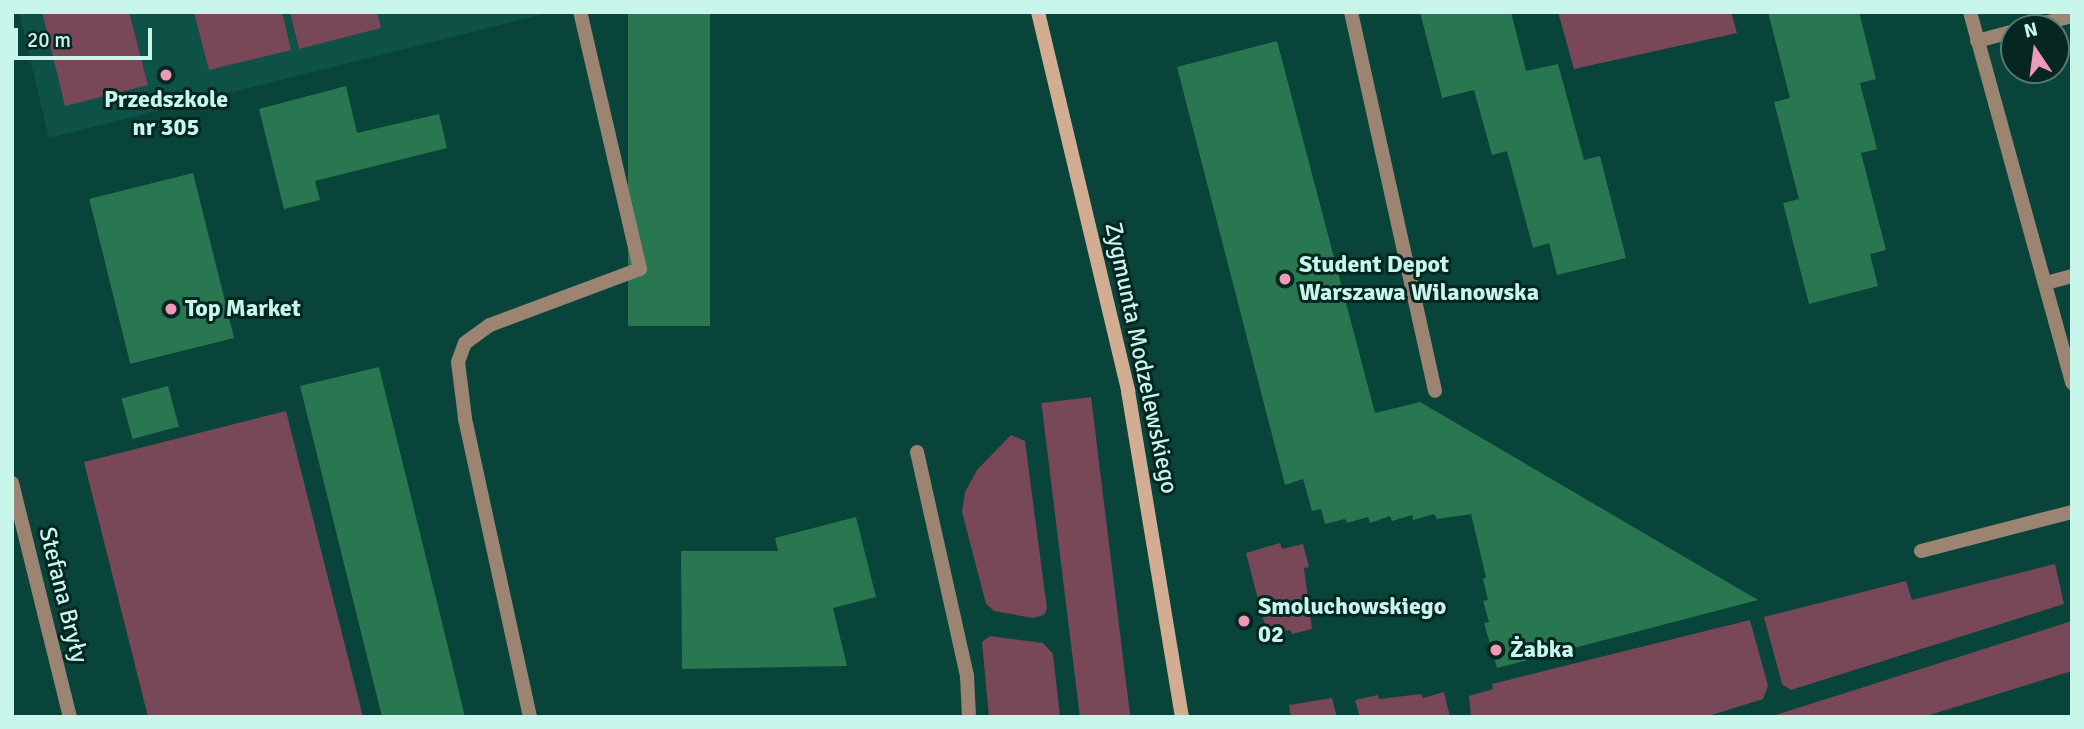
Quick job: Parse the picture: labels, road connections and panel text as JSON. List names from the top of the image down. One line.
{"streets":{"street":["Zygmunta Modzelewskiego","Stefana Bryły"]},"places":["Przedszkole nr 305","Student Depot Warszawa Wilanowska","Top Market","Smoluchowskiego 02","Żabka"],"scale_bar":"20 m","north":"top"}
